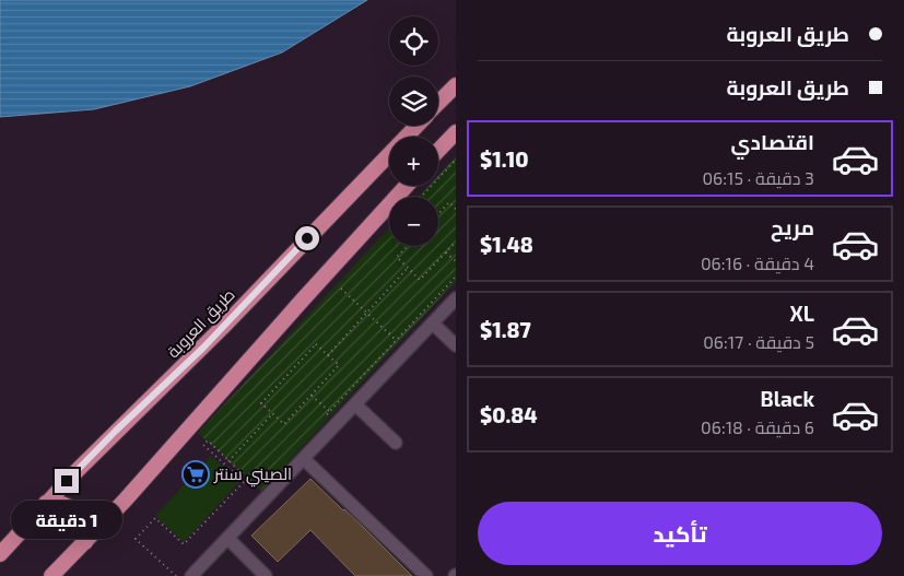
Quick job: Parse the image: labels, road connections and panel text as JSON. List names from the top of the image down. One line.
{"streets":{"highway":["طريق العروبة"]},"places":{"supermarket":["الصيني سنتر"]},"page":{"banner":["طريق العروبة","طريق العروبة"],"map_buttons":["+","−"],"list":[{"name":"اقتصادي","note":"3 دقيقة · 06:15","value":"$1.10"},{"name":"مريح","note":"4 دقيقة · 06:16","value":"$1.48"},{"name":"XL","note":"5 دقيقة · 06:17","value":"$1.87"},{"name":"Black","note":"6 دقيقة · 06:18","value":"$0.84"}],"buttons":"تأكيد","bubble":"1 دقيقة"}}
